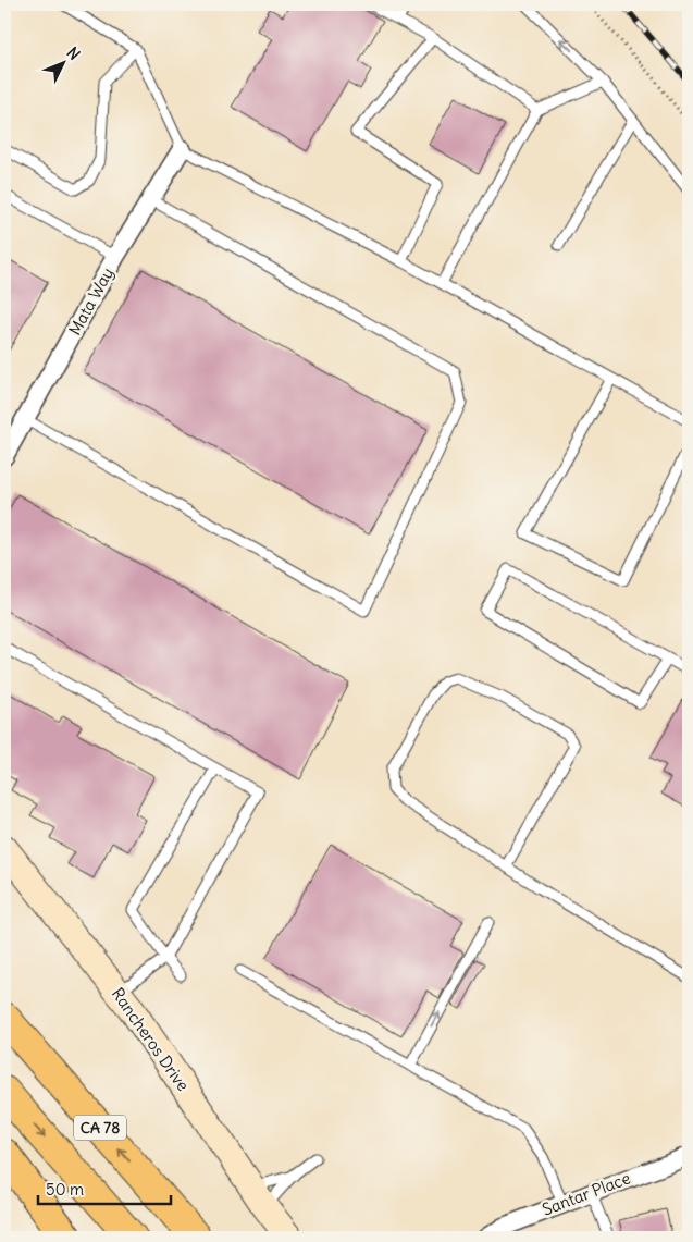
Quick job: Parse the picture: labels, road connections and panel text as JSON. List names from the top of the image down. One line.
{"streets":{"highway":["CA 78"],"main road":["Rancheros Drive"],"street":["Mata Way","Santar Place"]},"scale_bar":"50 m","north":"top right"}
